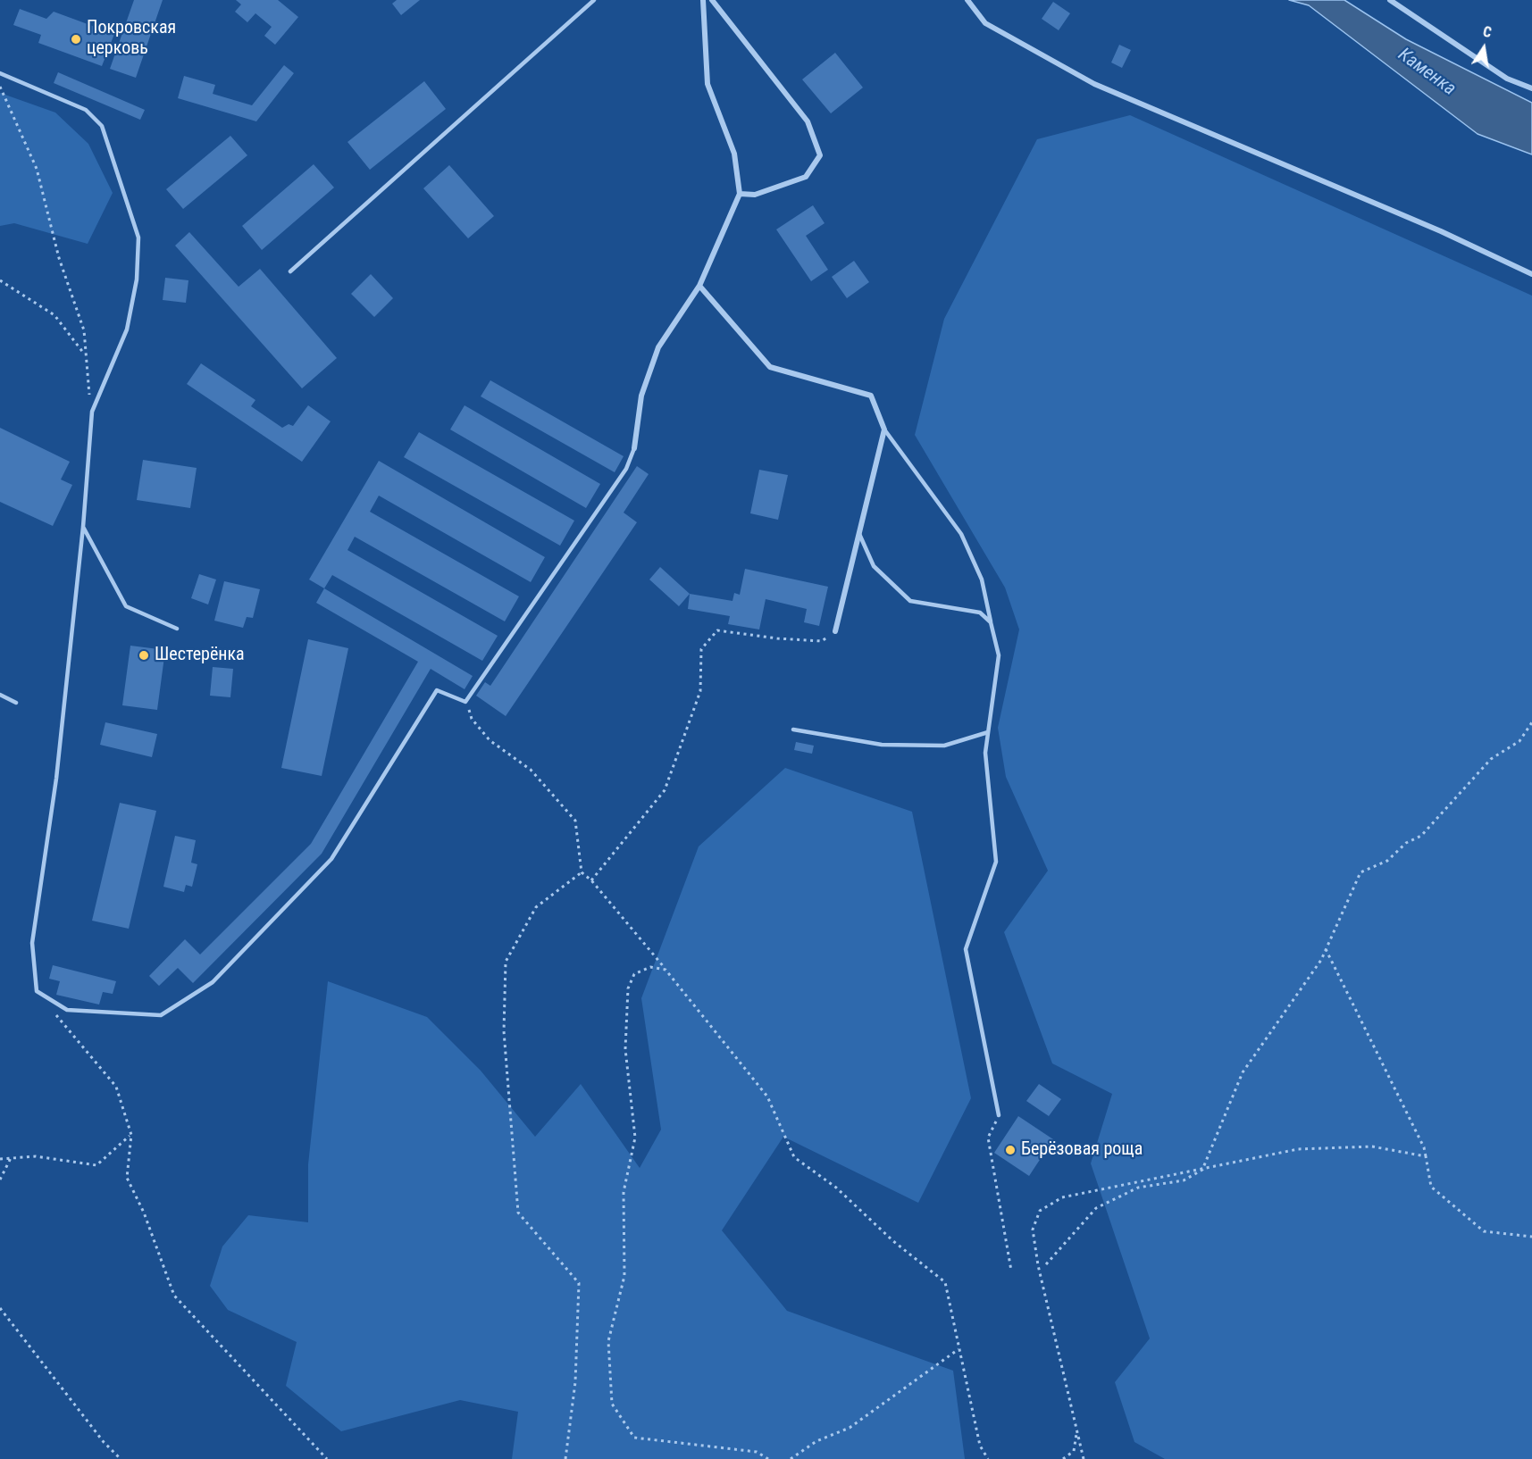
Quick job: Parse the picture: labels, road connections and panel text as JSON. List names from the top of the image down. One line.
{"water":["Каменка"],"places":["Покровская церковь","Шестерёнка","Берёзовая роща"],"north":"top"}
